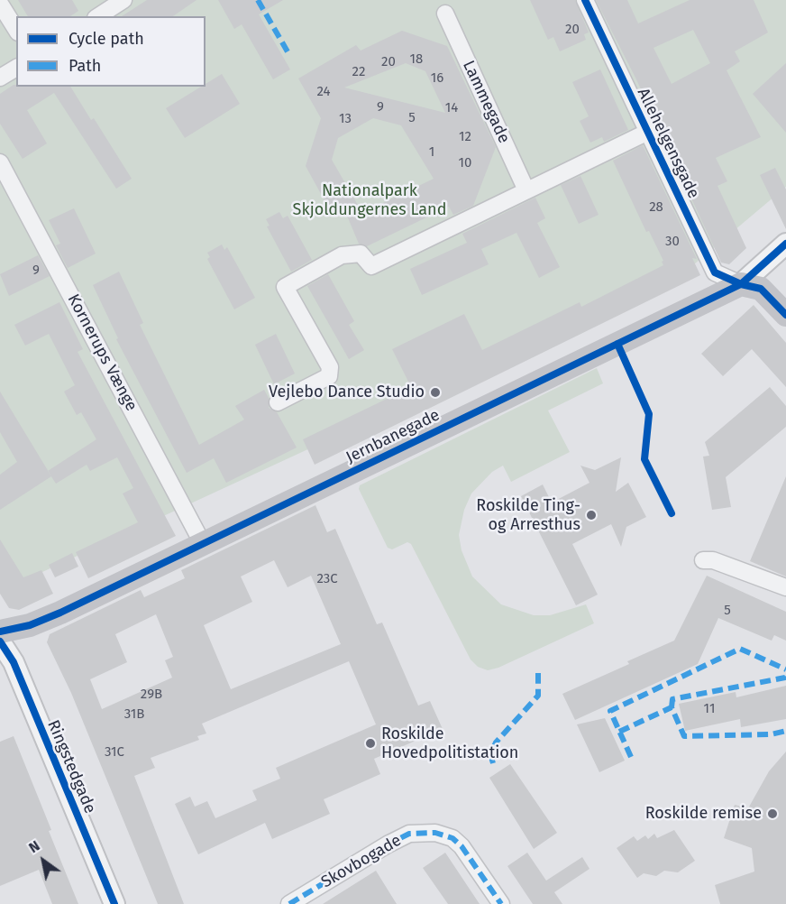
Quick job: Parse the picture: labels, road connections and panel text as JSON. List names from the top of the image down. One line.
{"streets":{"main road":["Jernbanegade"],"street":["Lammegade","Allehelgensgade","Kornerups Vænge","Ringstedgade","Skovbogade"]},"crossings":[["Allehelgensgade","Jernbanegade"],["Kornerups Vænge","Jernbanegade"]],"parks":["Nationalpark Skjoldungernes Land"],"places":["Vejlebo Dance Studio","Roskilde Ting- og Arresthus","Roskilde Hovedpolitistation","Roskilde remise"],"house_numbers":["20","18","20","22","16","24","9","14","5","13","12","1","10","28","30","9","23C","5","29B","11","31B","31C"],"legend":["Cycle path","Path"],"north":"top left"}
